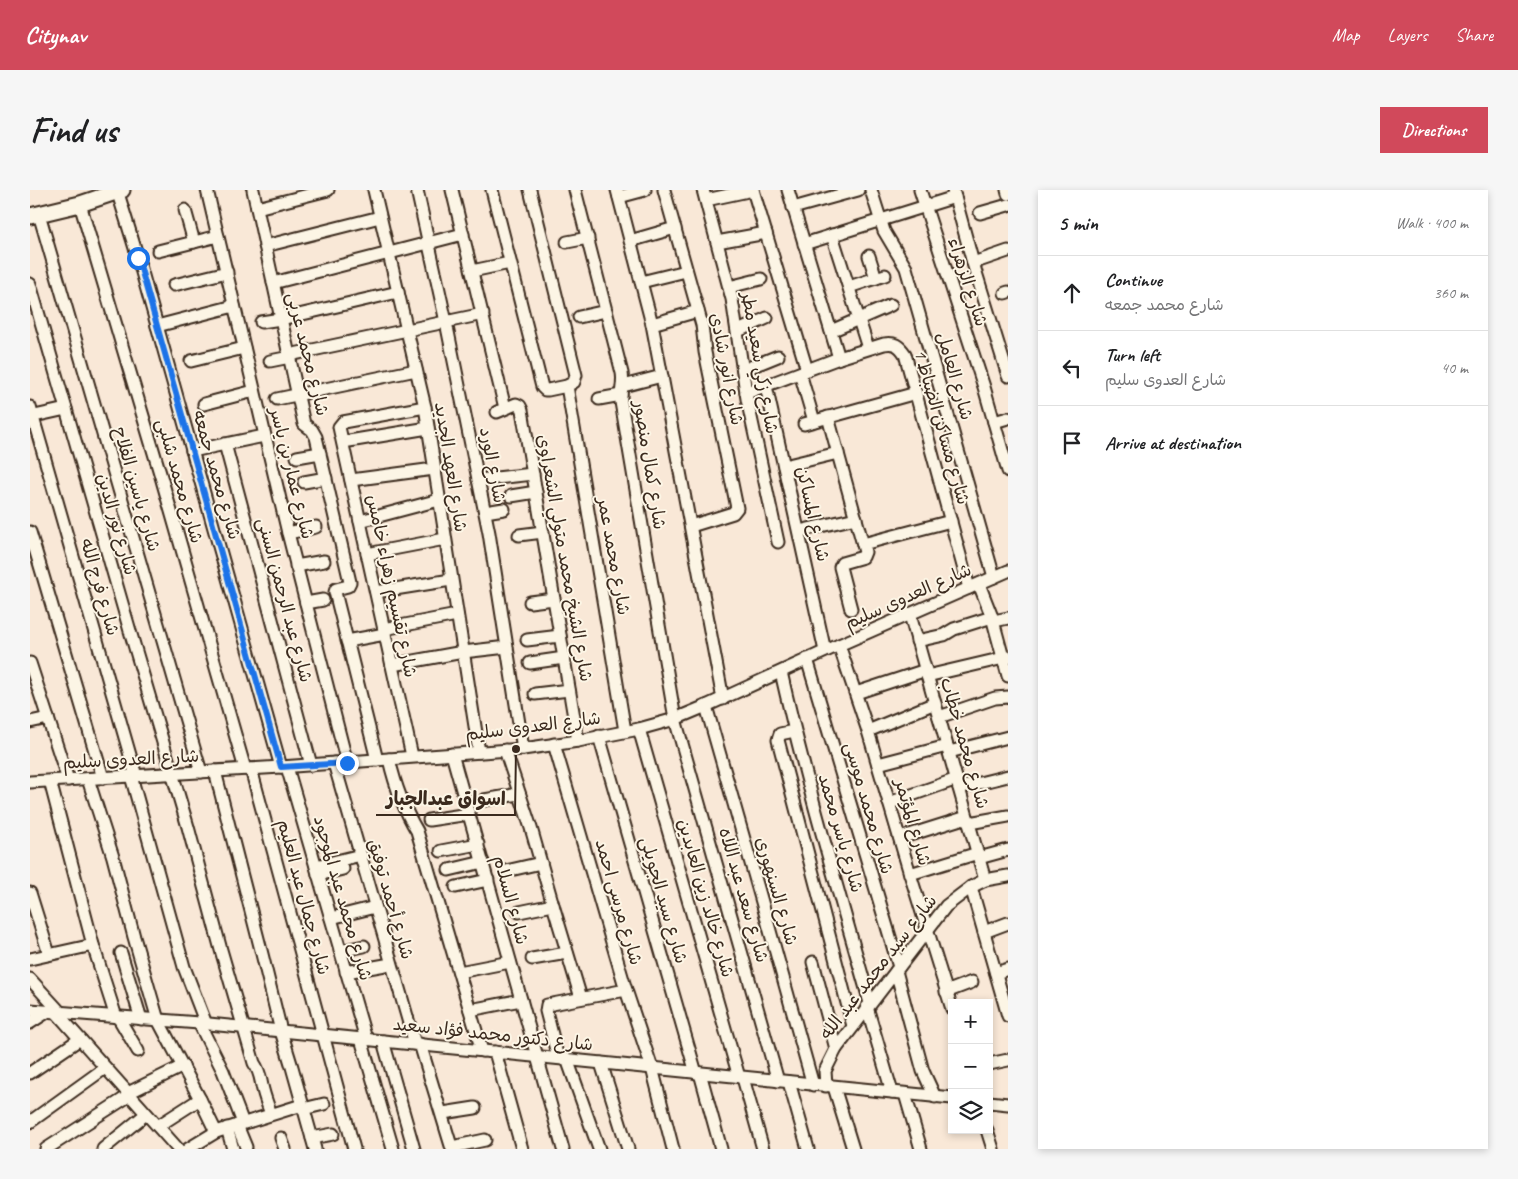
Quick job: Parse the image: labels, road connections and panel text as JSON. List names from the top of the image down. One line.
{"streets":{"street":["شارع الزهراء","شارع محمد عربى","شارع زكي سعيد مطر","شارع انور شادى","شارع العامل","شارع مساكن الضباط 1","شارع الورد","شارع كمال منصور","شارع العهد الجديد","شارع عمار بن ياسر","شارع محمد جمعه","شارع محمد شلبى","شارع ياسين الفلاح","شارع المساكن","شارع نور الدين","شارع محمد عمر","شارع الشيخ محمد متولي الشعراوى","شارع تقسيم زهراء خامس","شارع فرج الله","شارع العدوى سليم","شارع عبد الرحمن السنى","شارع محمد خطاب","شارع محمد موسى","شارع المؤتمر","شارع ياسر محمد","شارع السنهورى","شارع سعد عبد اللاه","شارع جمال عبد العليم","شارع محمد عبد الموجود","شارع خالد زين العابدين","شارع أحمد توفيق","شارع السلام","شارع سيد الجويلى","شارع مرسى احمد","شارع سيد محمد عبد الله","شارع دكتور محمد فؤاد سعيد"]},"crossings":[["شارع زكي سعيد مطر","شارع مساكن الضباط 1"],["شارع العامل","شارع العدوى سليم"],["شارع مساكن الضباط 1","شارع المساكن"],["شارع مساكن الضباط 1","شارع العدوى سليم"],["شارع الورد","شارع العدوى سليم"],["شارع كمال منصور","شارع العدوى سليم"],["شارع كمال منصور","شارع سعد عبد اللاه"],["شارع العهد الجديد","شارع تقسيم زهراء خامس"],["شارع العهد الجديد","شارع العدوى سليم"],["شارع عمار بن ياسر","شارع العدوى سليم"],["شارع محمد جمعه","شارع العدوى سليم"],["شارع محمد جمعه","شارع محمد عبد الموجود"],["شارع محمد شلبى","شارع العدوى سليم"],["شارع محمد شلبى","شارع جمال عبد العليم"],["شارع ياسين الفلاح","شارع العدوى سليم"],["شارع المساكن","شارع العدوى سليم"],["شارع نور الدين","شارع العدوى سليم"],["شارع نور الدين","شارع دكتور محمد فؤاد سعيد"],["شارع محمد عمر","شارع العدوى سليم"],["شارع الشيخ محمد متولي الشعراوى","شارع العدوى سليم"],["شارع تقسيم زهراء خامس","شارع العدوى سليم"],["شارع فرج الله","شارع العدوى سليم"],["شارع فرج الله","شارع دكتور محمد فؤاد سعيد"],["شارع العدوى سليم","شارع عبد الرحمن السنى"],["شارع العدوى سليم","شارع محمد خطاب"],["شارع العدوى سليم","شارع محمد موسى"],["شارع العدوى سليم","شارع المؤتمر"],["شارع العدوى سليم","شارع ياسر محمد"],["شارع العدوى سليم","شارع السنهورى"],["شارع العدوى سليم","شارع سعد عبد اللاه"],["شارع العدوى سليم","شارع جمال عبد العليم"],["شارع العدوى سليم","شارع محمد عبد الموجود"],["شارع العدوى سليم","شارع خالد زين العابدين"],["شارع العدوى سليم","شارع أحمد توفيق"],["شارع العدوى سليم","شارع السلام"],["شارع العدوى سليم","شارع سيد الجويلى"],["شارع العدوى سليم","شارع مرسى احمد"],["شارع محمد خطاب","شارع سيد محمد عبد الله"],["شارع محمد موسى","شارع سيد محمد عبد الله"],["شارع محمد موسى","شارع دكتور محمد فؤاد سعيد"],["شارع المؤتمر","شارع سيد محمد عبد الله"],["شارع ياسر محمد","شارع سيد محمد عبد الله"],["شارع ياسر محمد","شارع دكتور محمد فؤاد سعيد"],["شارع السنهورى","شارع دكتور محمد فؤاد سعيد"],["شارع سعد عبد اللاه","شارع دكتور محمد فؤاد سعيد"],["شارع جمال عبد العليم","شارع دكتور محمد فؤاد سعيد"],["شارع محمد عبد الموجود","شارع دكتور محمد فؤاد سعيد"],["شارع خالد زين العابدين","شارع دكتور محمد فؤاد سعيد"],["شارع أحمد توفيق","شارع دكتور محمد فؤاد سعيد"],["شارع السلام","شارع دكتور محمد فؤاد سعيد"],["شارع سيد الجويلى","شارع دكتور محمد فؤاد سعيد"],["شارع مرسى احمد","شارع دكتور محمد فؤاد سعيد"],["شارع سيد محمد عبد الله","شارع دكتور محمد فؤاد سعيد"]],"places":["اسواق عبدالجبار"],"page":{"header":"Citynav","nav":["Map","Layers","Share"],"buttons":"Directions","title":"Find us","heading":["5 min","Walk · 400 m"],"list":[["Continue","شارع محمد جمعه","360 m"],["Turn left","شارع العدوى سليم","40 m"],"Arrive at destination"],"map_buttons":["+","−"]}}
